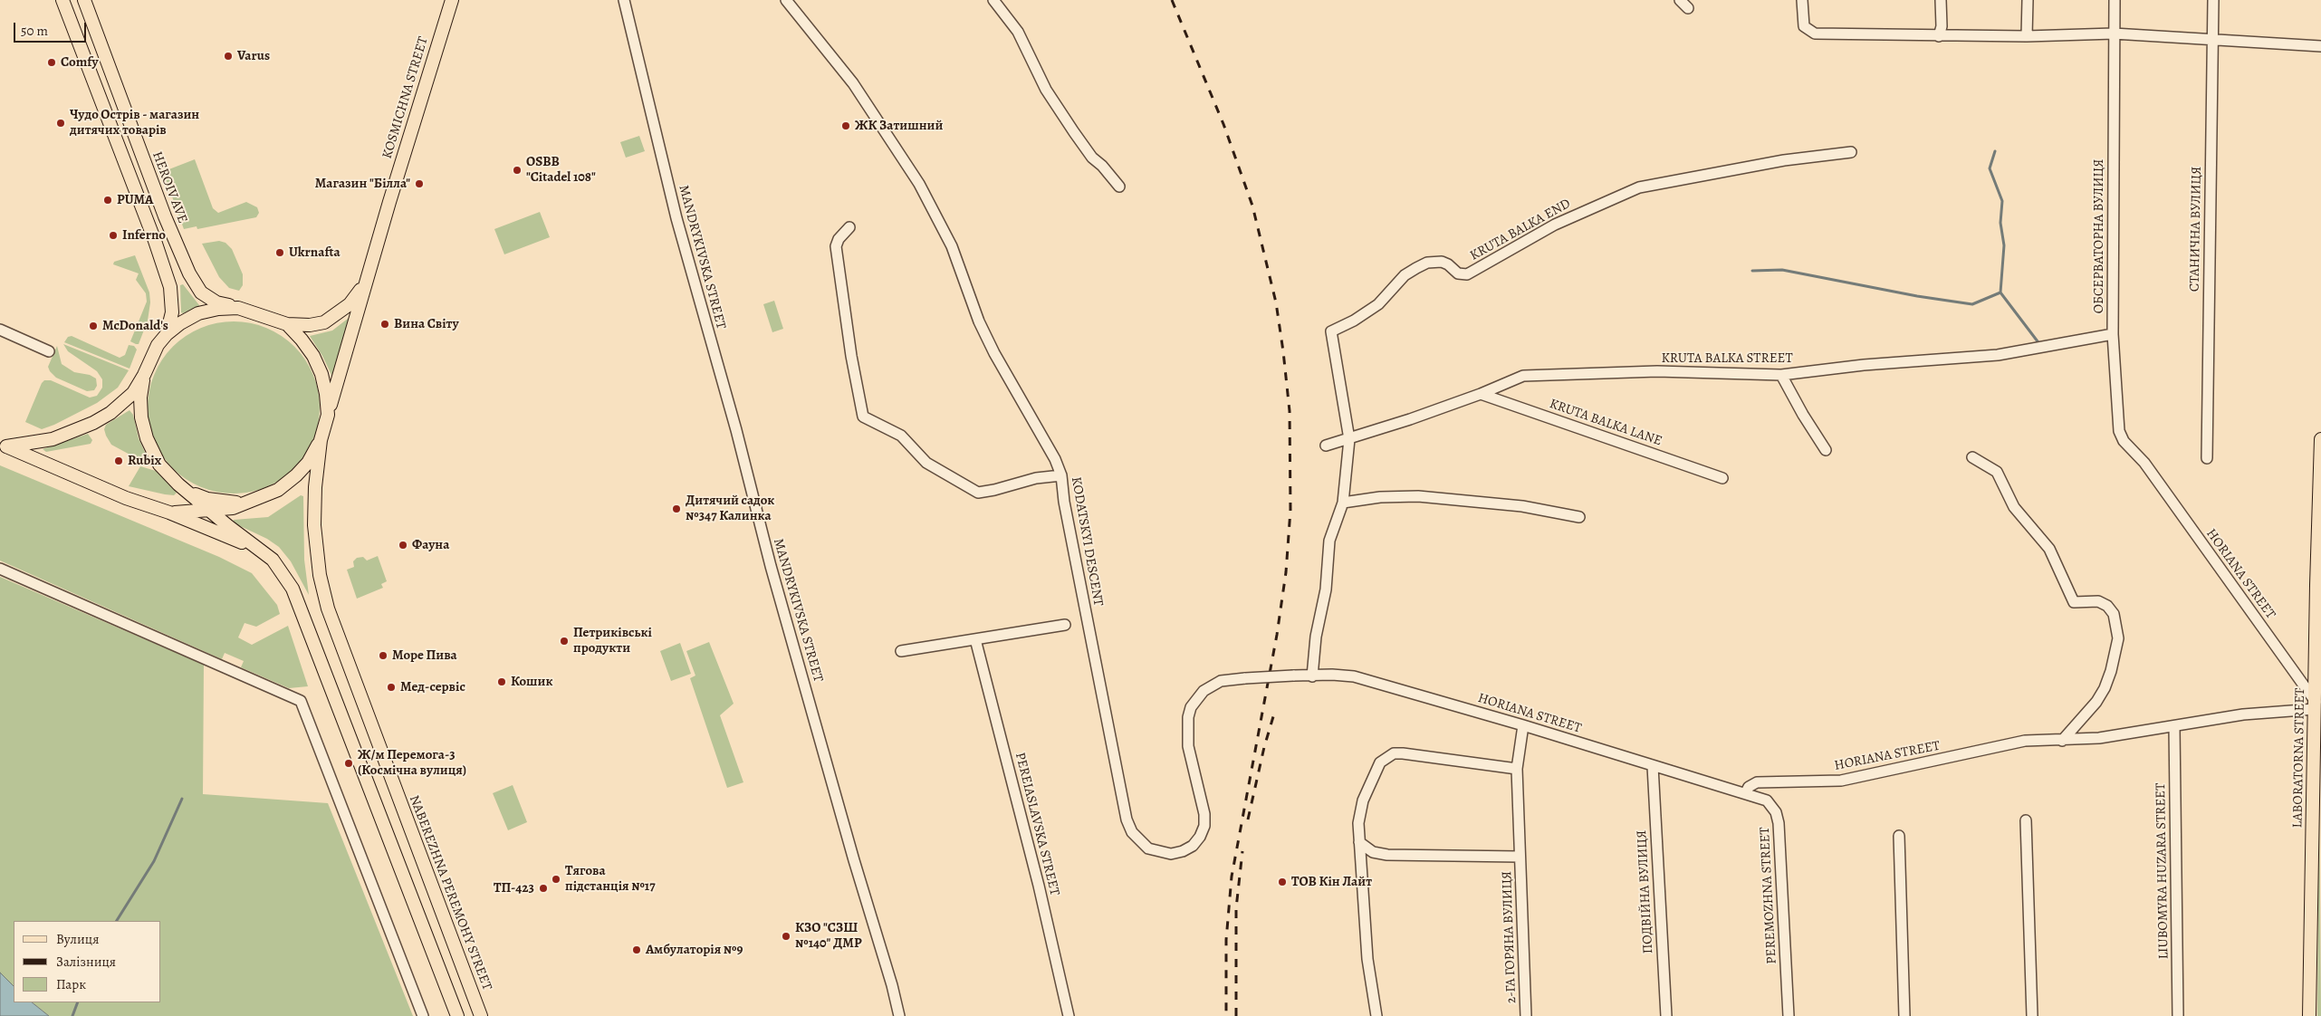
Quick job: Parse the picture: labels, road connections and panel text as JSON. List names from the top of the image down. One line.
{"streets":{"main road":["KOSMICHNA STREET","HEROIV AVE","LABORATORNA STREET","NABEREZHNA PEREMOHY STREET"],"street":["СТАНИЧНА ВУЛИЦЯ","KRUTA BALKA END","ОБСЕРВАТОРНА ВУЛИЦЯ","MANDRYKIVSKA STREET","KRUTA BALKA STREET","KRUTA BALKA LANE","KODATSKYI DESCENT","HORIANA STREET","PEREIASLAVSKA STREET","LIUBOMYRA HUZARA STREET","ПОДВІЙНА ВУЛИЦЯ","PEREMOZHNA STREET","2-ГА ГОРЯНА ВУЛИЦЯ"]},"crossings":[["KOSMICHNA STREET","NABEREZHNA PEREMOHY STREET"],["HEROIV AVE","NABEREZHNA PEREMOHY STREET"],["KRUTA BALKA END","KRUTA BALKA STREET"],["ОБСЕРВАТОРНА ВУЛИЦЯ","KRUTA BALKA STREET"],["ОБСЕРВАТОРНА ВУЛИЦЯ","HORIANA STREET"],["KRUTA BALKA STREET","KRUTA BALKA LANE"],["KODATSKYI DESCENT","HORIANA STREET"],["HORIANA STREET","LABORATORNA STREET"],["HORIANA STREET","LIUBOMYRA HUZARA STREET"],["HORIANA STREET","ПОДВІЙНА ВУЛИЦЯ"],["HORIANA STREET","PEREMOZHNA STREET"],["HORIANA STREET","2-ГА ГОРЯНА ВУЛИЦЯ"]],"places":["Varus","Comfy","Чудо Острів - магазин дитячих товарів","ЖК Затишний","OSBB \"Citadel 108\"","Магазин \"Білла\"","PUMA","Inferno","Ukrnafta","Вина Світу","McDonald's","Rubix","Дитячий садок №347 Калинка","Фауна","Петриківські продукти","Море Пива","Кошик","Мед-сервіс","Ж/м Перемога-3 (Космічна вулиця)","Тягова пiдстанцiя №17","ТОВ Кін Лайт","ТП-423","КЗО \"СЗШ №140\" ДМР","Амбулаторія №9"],"legend":["Вулиця","Залізниця","Парк"],"scale_bar":"50 m"}
